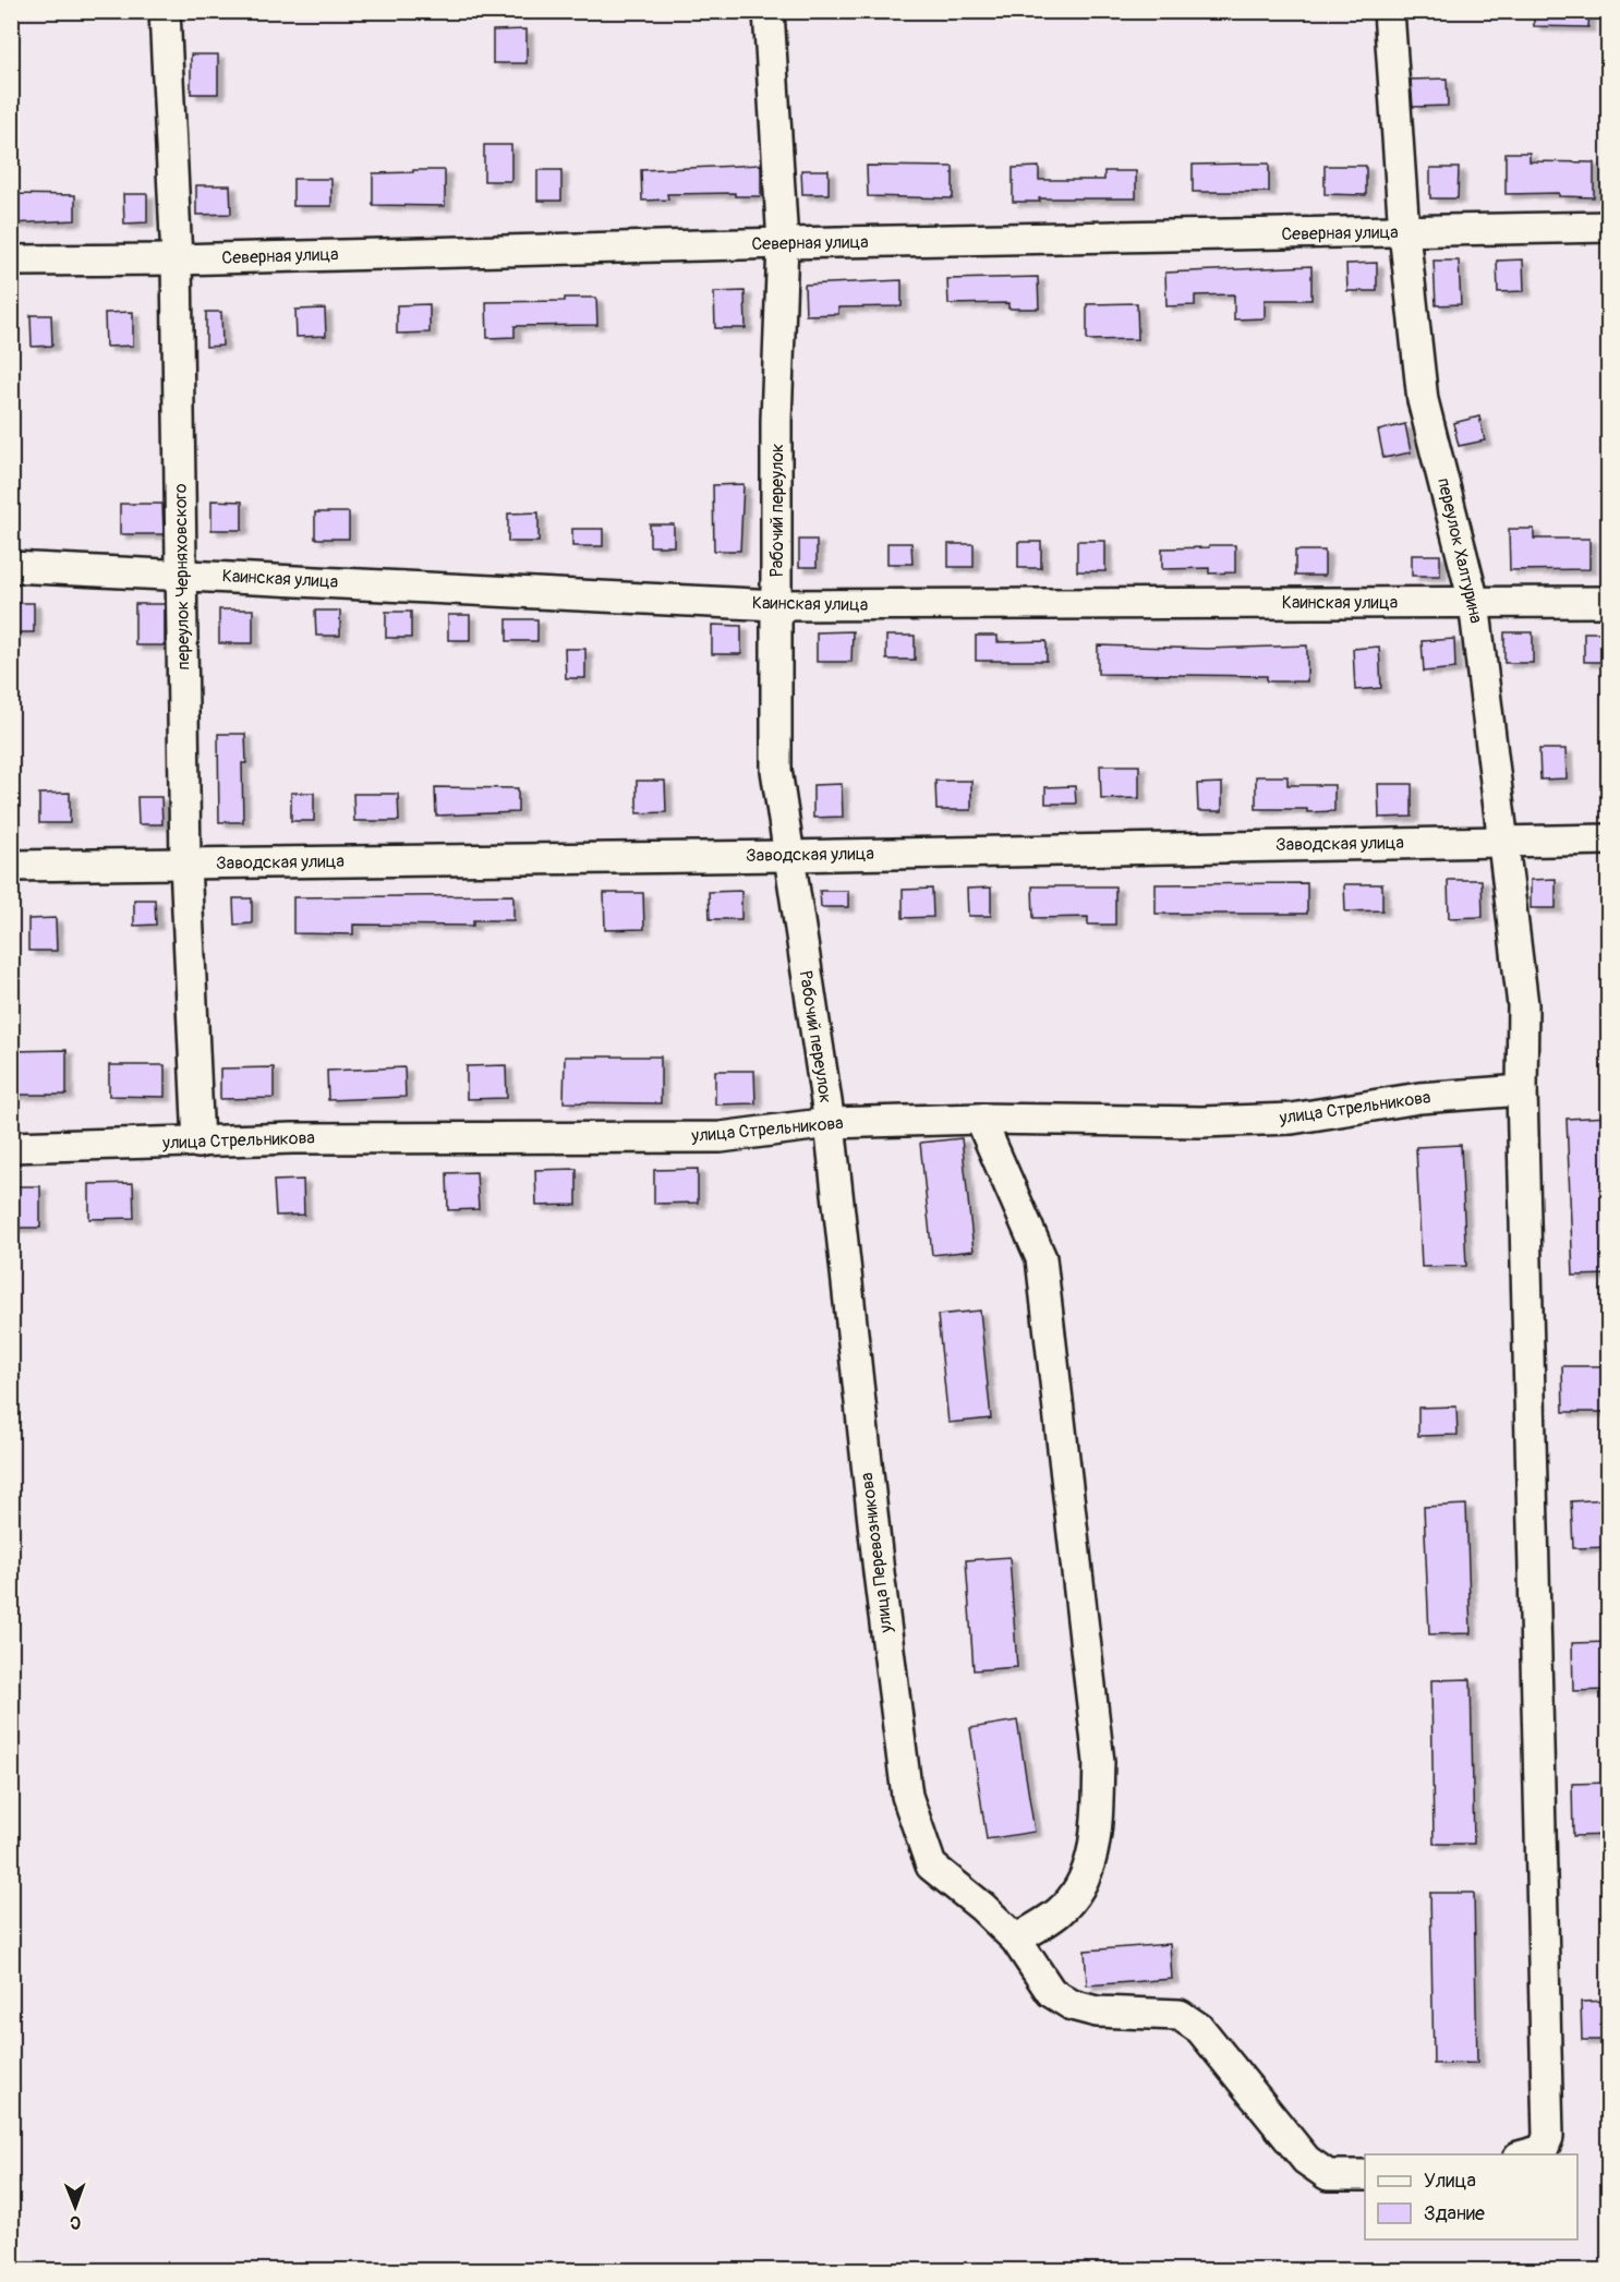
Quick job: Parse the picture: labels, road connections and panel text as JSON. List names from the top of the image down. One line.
{"streets":{"street":["Северная улица","Рабочий переулок","переулок Халтурина","переулок Черняховского","Каинская улица","Заводская улица","улица Стрельникова","улица Перевозникова"]},"crossings":[["Северная улица","Рабочий переулок"],["Северная улица","переулок Халтурина"],["Северная улица","переулок Черняховского"],["Рабочий переулок","Каинская улица"],["Рабочий переулок","Заводская улица"],["Рабочий переулок","улица Стрельникова"],["Рабочий переулок","улица Перевозникова"],["переулок Халтурина","Каинская улица"],["переулок Халтурина","Заводская улица"],["переулок Халтурина","улица Стрельникова"],["переулок Черняховского","Каинская улица"],["переулок Черняховского","Заводская улица"],["переулок Черняховского","улица Стрельникова"],["улица Стрельникова","улица Перевозникова"]],"legend":["Улица","Здание"],"north":"bottom"}
